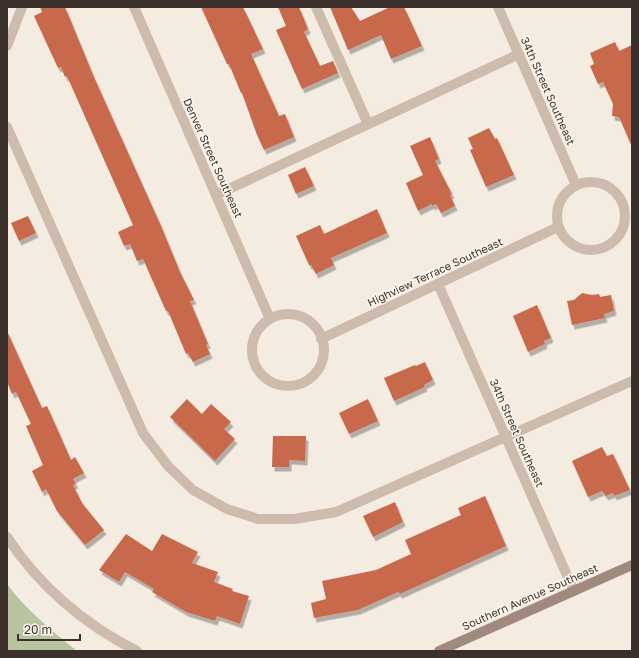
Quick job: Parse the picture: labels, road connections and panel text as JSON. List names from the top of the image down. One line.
{"streets":{"main road":["Southern Avenue Southeast"],"street":["34th Street Southeast","Denver Street Southeast","Highview Terrace Southeast"]},"crossings":[["34th Street Southeast","Highview Terrace Southeast"],["34th Street Southeast","Southern Avenue Southeast"],["Denver Street Southeast","Highview Terrace Southeast"]],"scale_bar":"20 m"}
